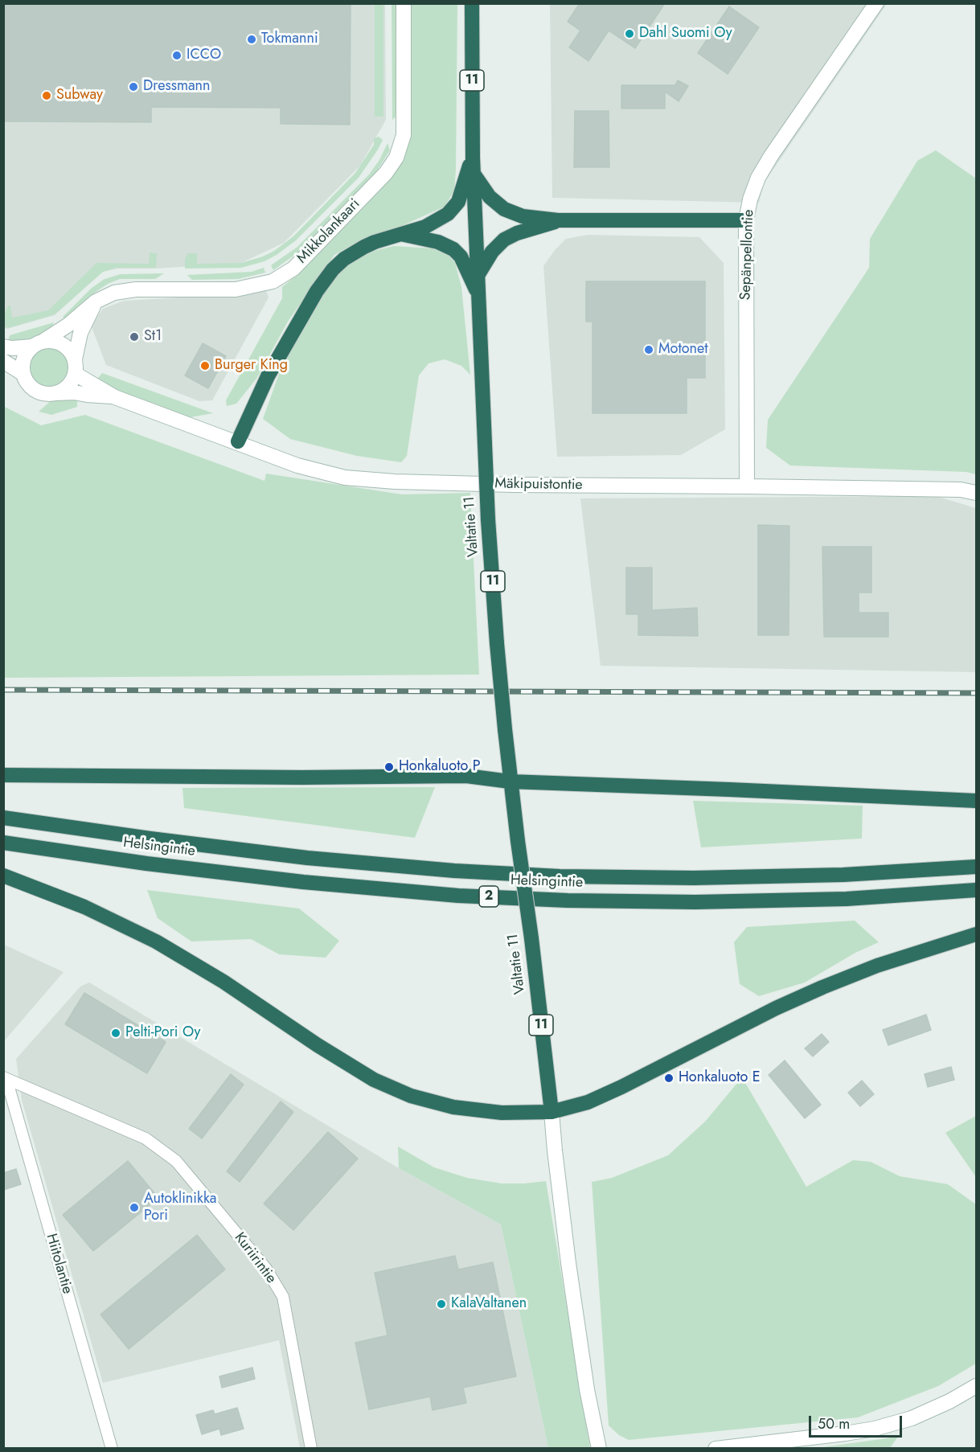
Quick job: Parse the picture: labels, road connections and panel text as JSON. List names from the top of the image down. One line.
{"streets":{"highway":["11","Valtatie 11","Helsingintie","2"],"street":["Mikkolankaari","Sepänpellontie","Mäkipuistontie","Kuriirintie","Hiitolantie"]},"crossings":[["11","Valtatie 11"],["Mikkolankaari","Mäkipuistontie"],["Sepänpellontie","Mäkipuistontie"],["Kuriirintie","Hiitolantie"]],"places":["Dahl Suomi Oy","Tokmanni","ICCO","Dressmann","Subway","St1","Motonet","Burger King","Honkaluoto P","Pelti-Pori Oy","Honkaluoto E","Autoklinikka Pori","KalaValtanen"],"scale_bar":"50 m"}
